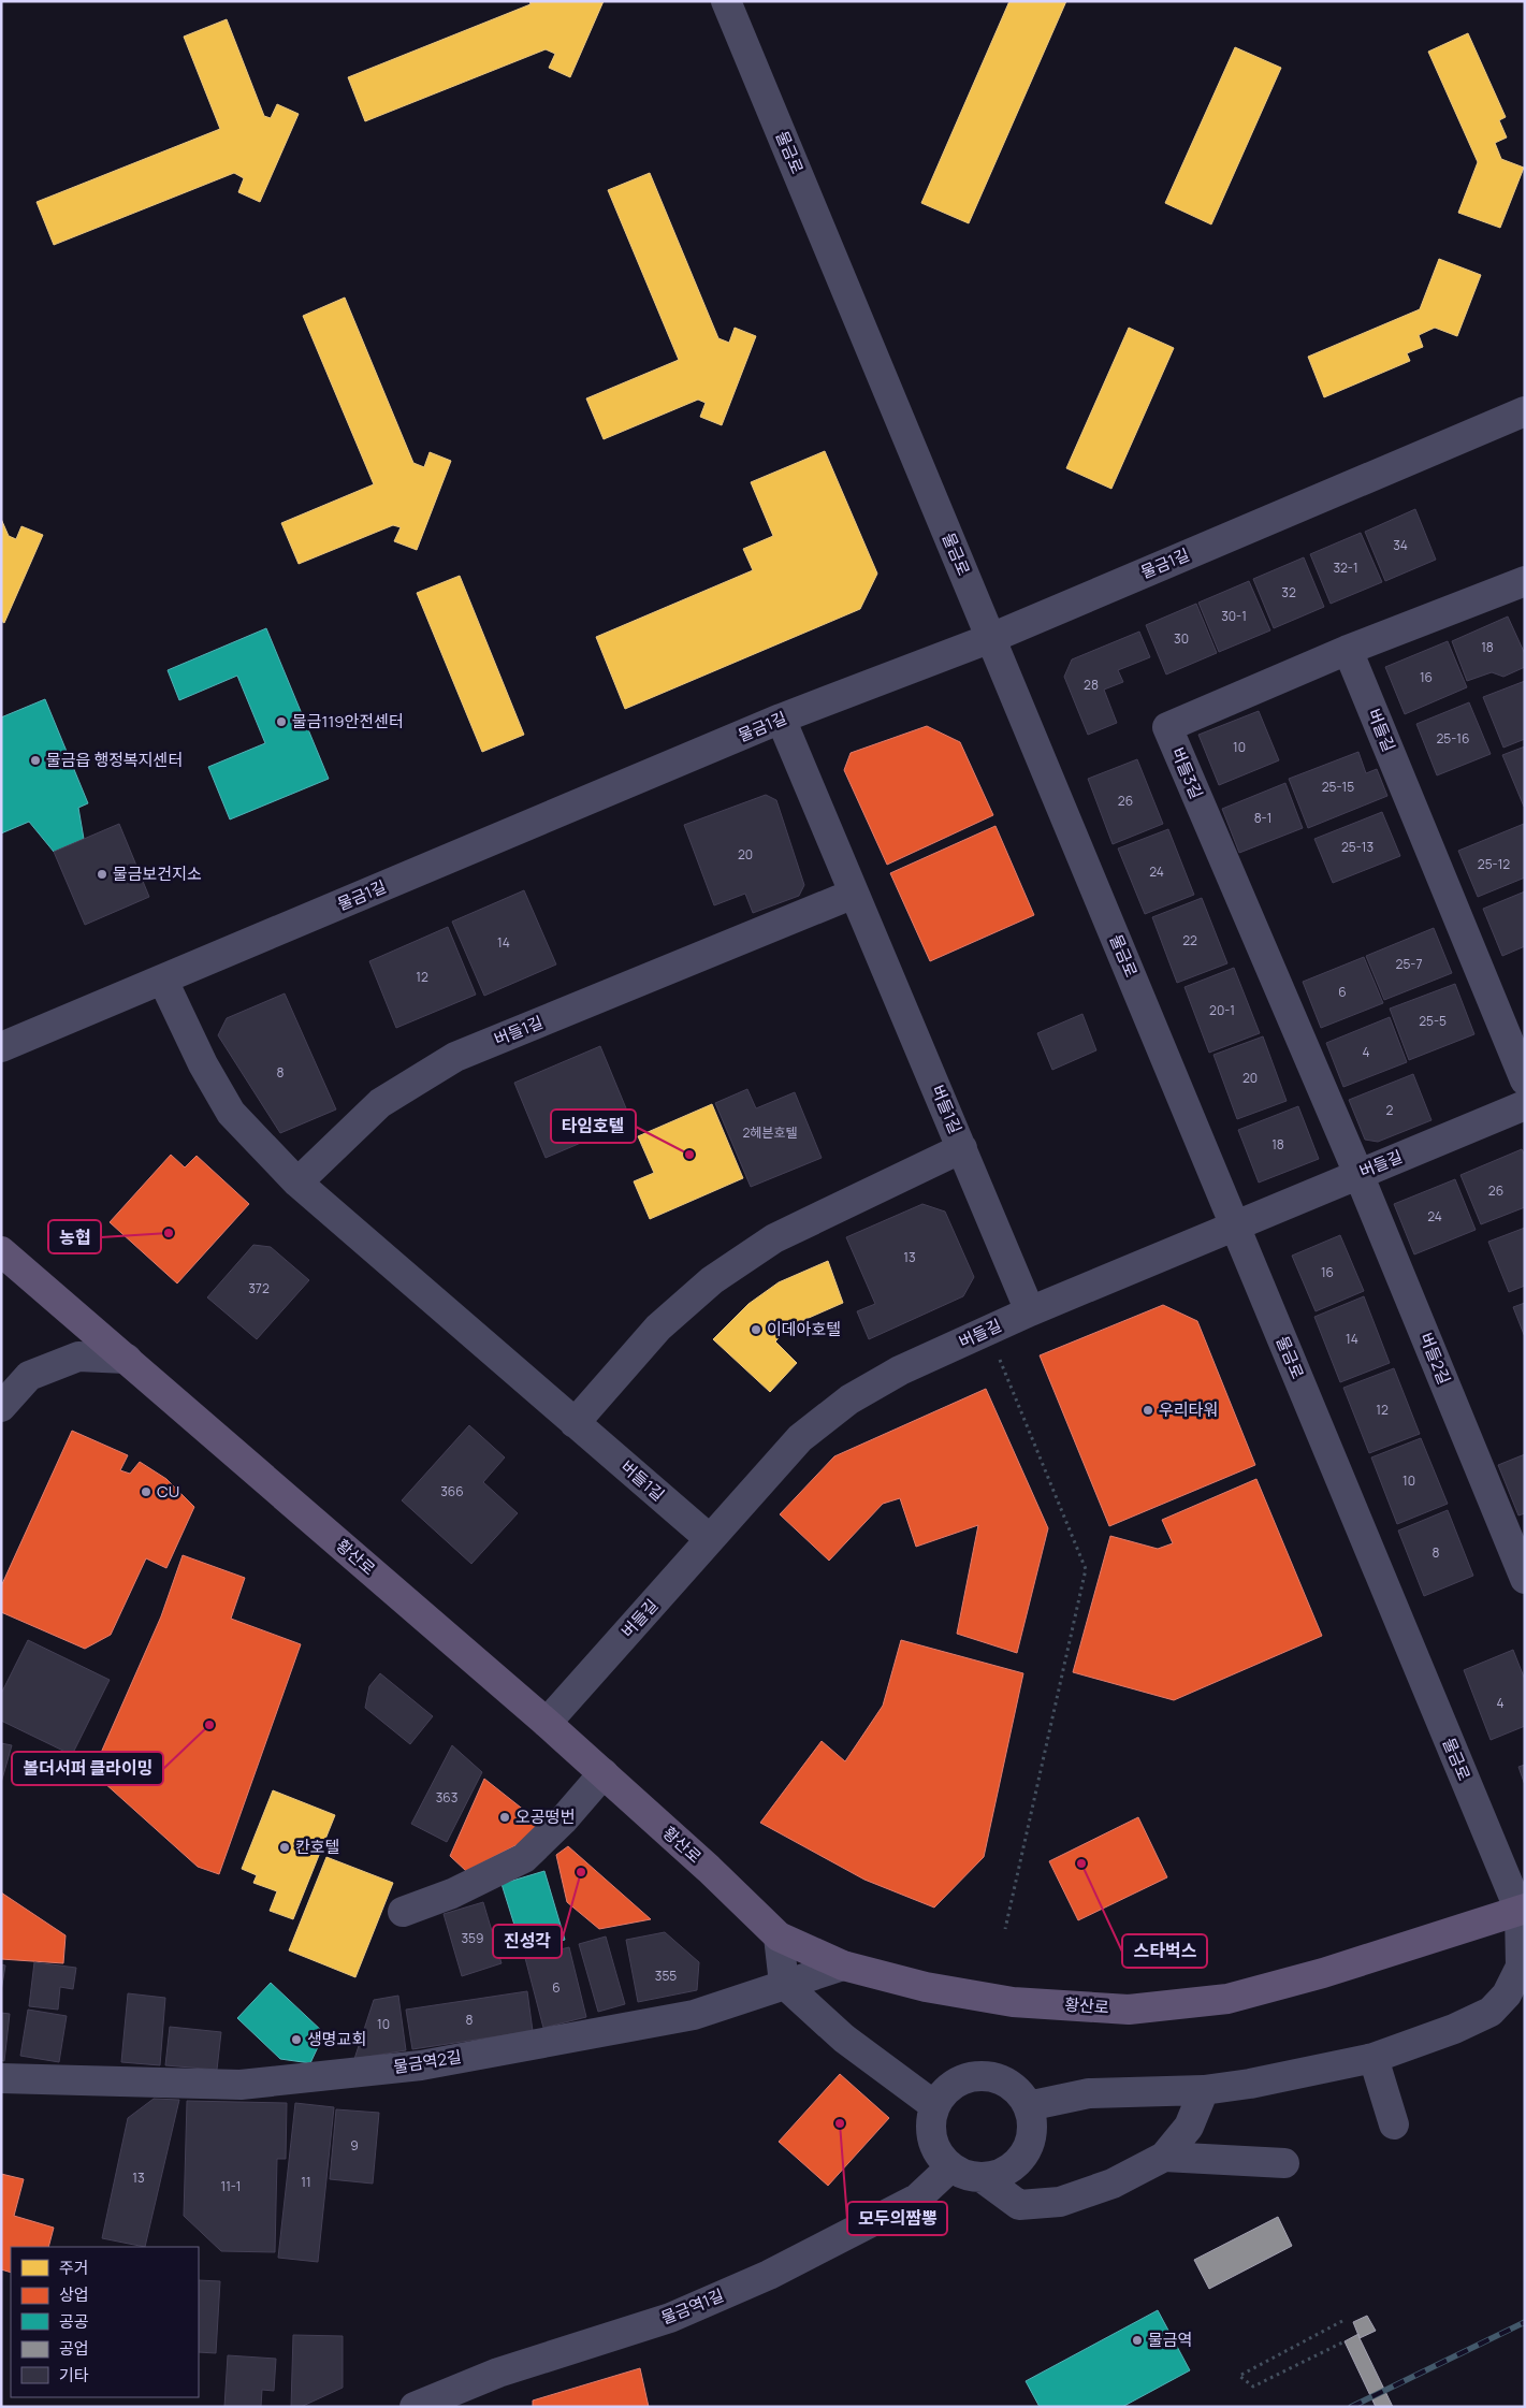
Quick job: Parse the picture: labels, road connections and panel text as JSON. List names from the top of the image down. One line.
{"streets":{"main road":["황산로"],"street":["물금로","물금1길","버들길","버들3길","버들1길","버들2길","물금역2길","물금역1길"]},"crossings":[["물금로","물금1길"],["물금로","버들길"],["물금로","황산로"],["버들길","버들3길"],["버들길","버들1길"],["버들길","버들2길"],["버들길","황산로"],["버들3길","버들2길"],["황산로","물금역2길"]],"places":["물금119안전센터","물금읍 행정복지센터","물금보건지소","타임호텔","농협","이데아호텔","우리타워","CU","볼더서퍼 클라이밍","오공떵번","칸호텔","스타벅스","진성각","생명교회","모두의짬뽕","물금역"],"house_numbers":["34","32-1","32","30-1","30","18","16","28","25-16","10","25-15","26","8-1","25-13","20","25-12","24","22","14","25-7","12","6","20-1","25-5","4","8","20","2","2헤븐호텔","18","26","24","13","16","372","14","12","10","366","8","4","363","359","355","6","8","10","9","13","11","11-1"],"legend":["주거","상업","공공","공업","기타"]}
